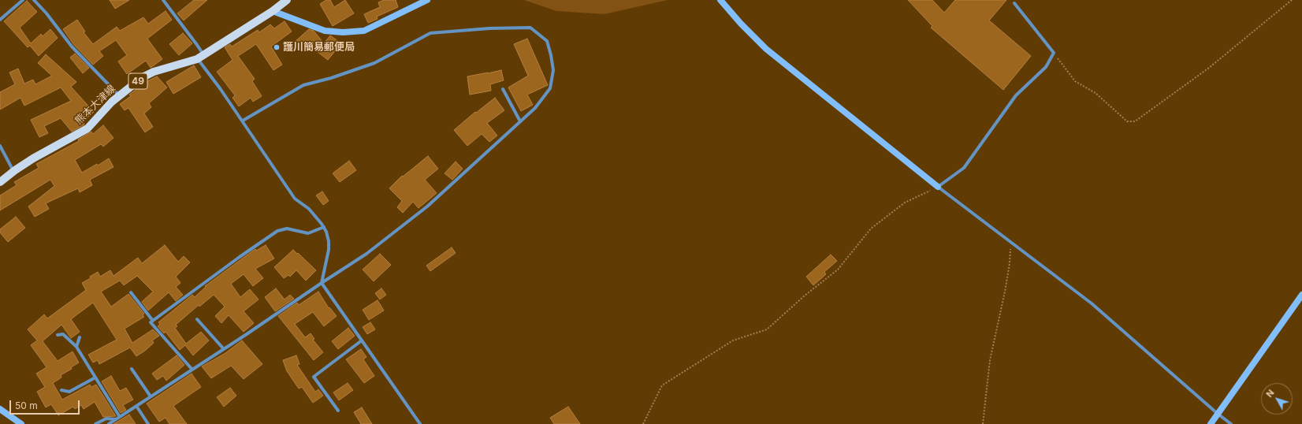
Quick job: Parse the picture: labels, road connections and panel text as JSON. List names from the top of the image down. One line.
{"streets":{"main road":["49","熊本大津線"]},"places":["護川簡易郵便局"],"scale_bar":"50 m","north":"top left"}
